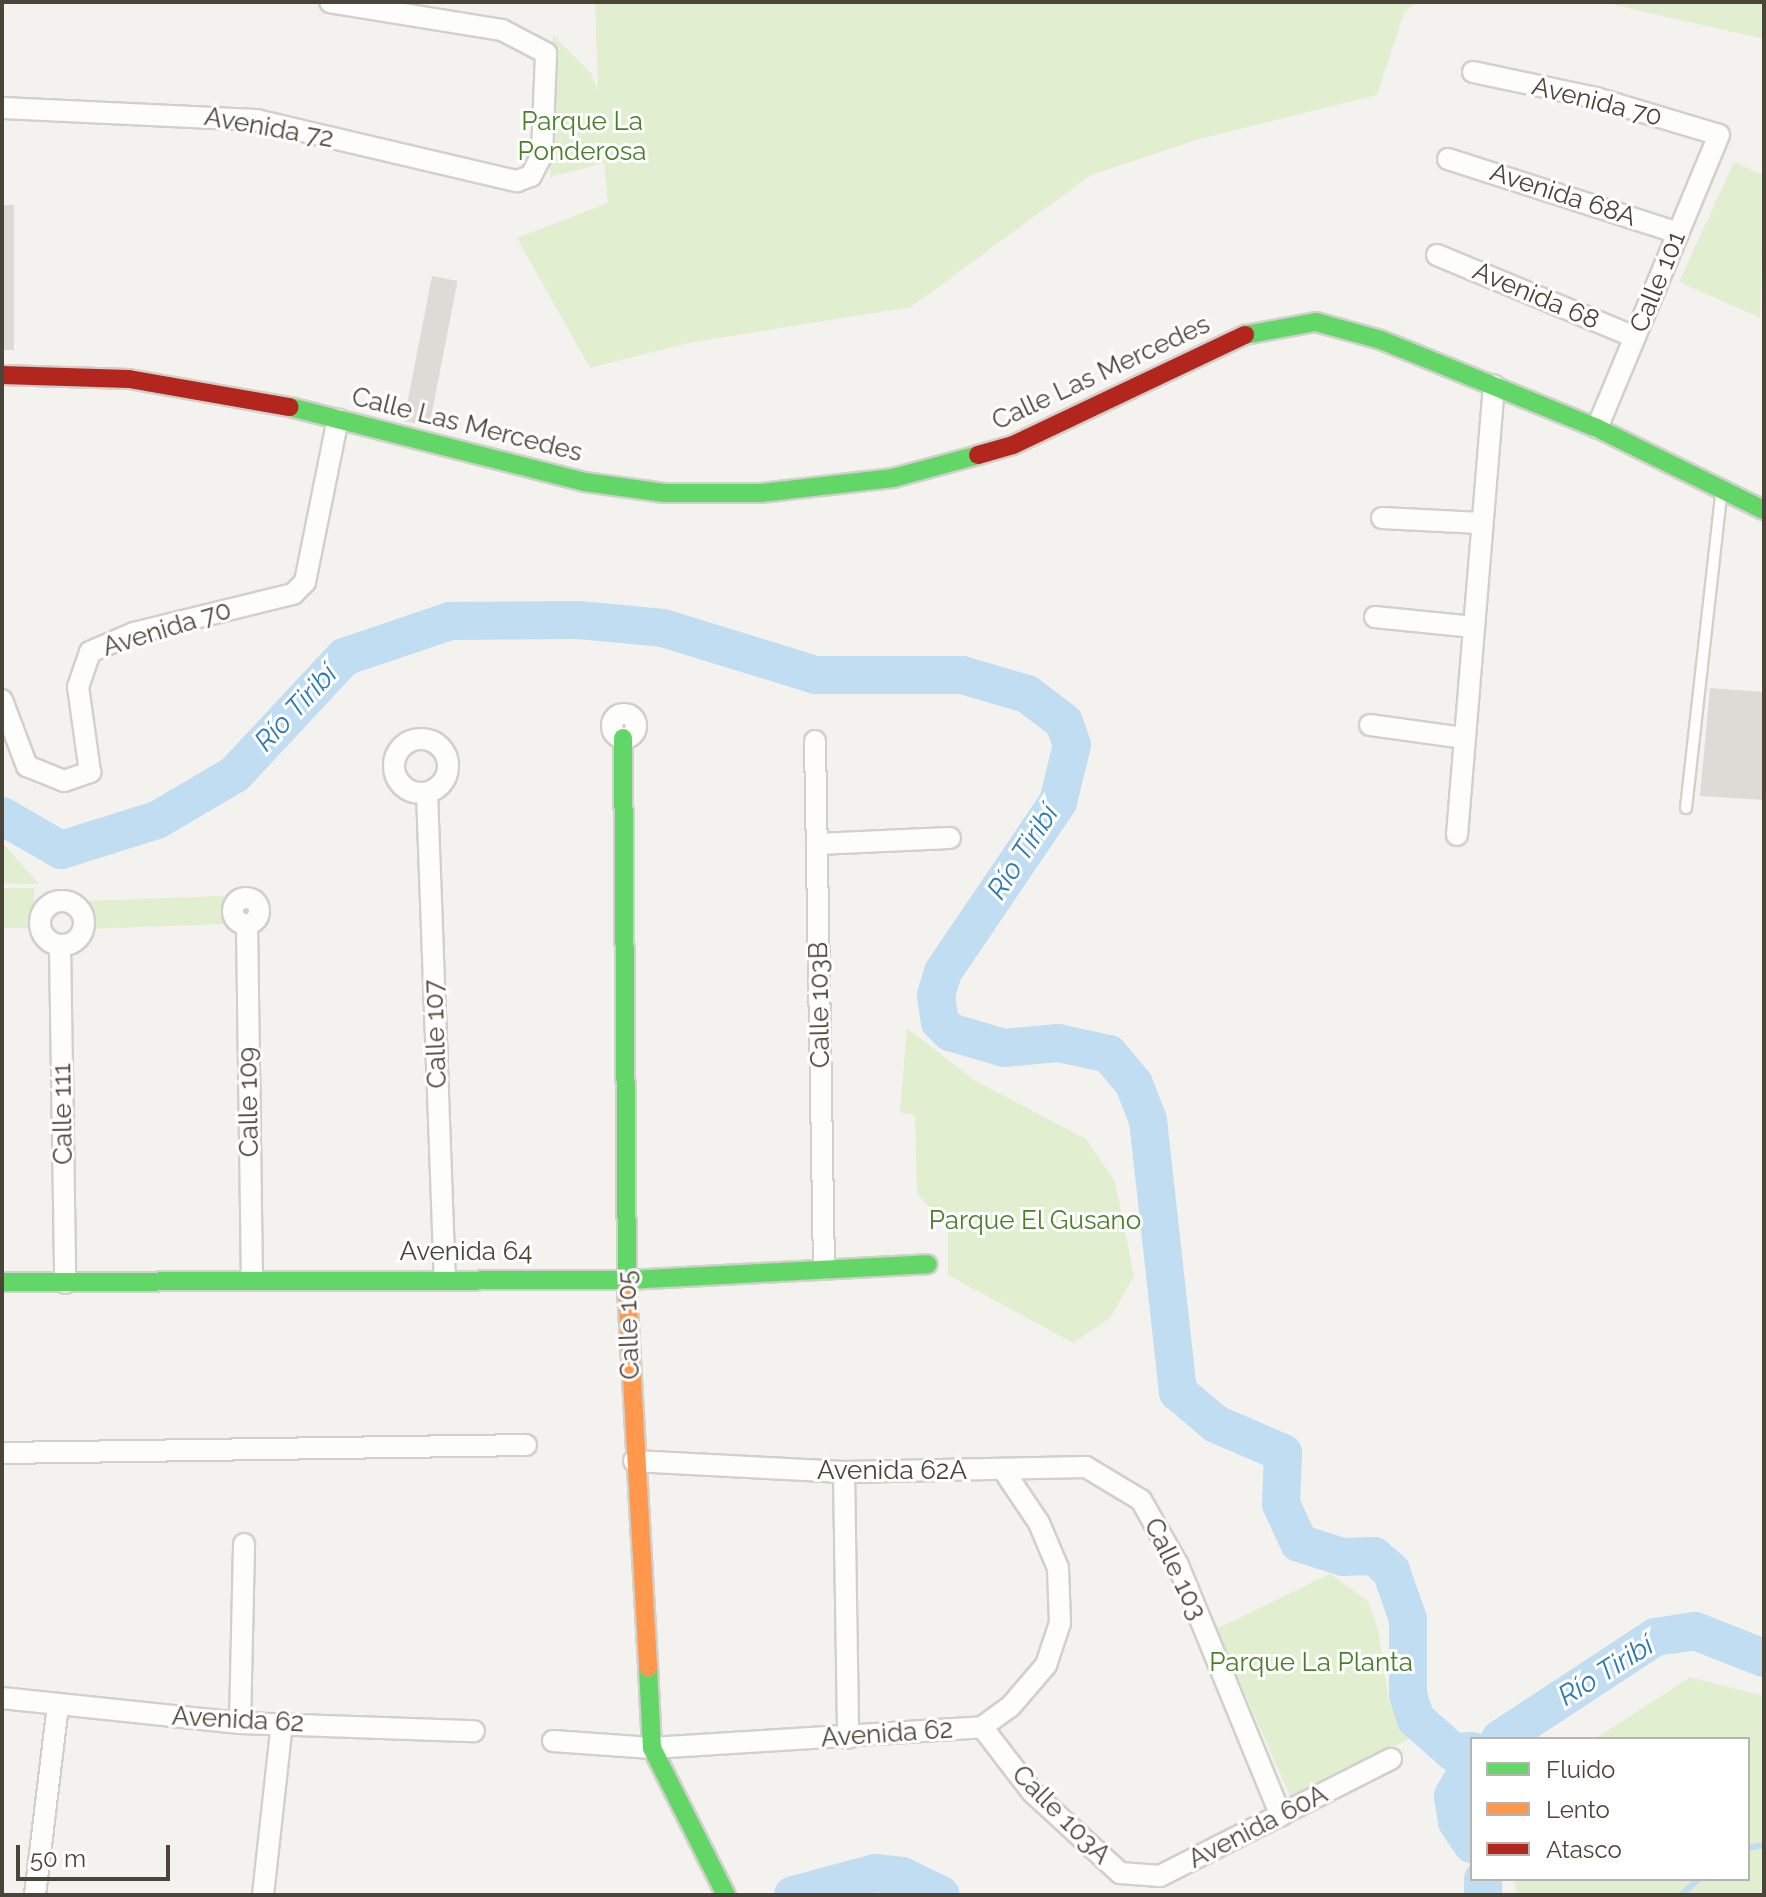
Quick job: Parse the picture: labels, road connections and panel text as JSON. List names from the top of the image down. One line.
{"streets":{"street":["Avenida 70","Avenida 72","Avenida 68A","Calle 101","Avenida 68","Calle Las Mercedes","Calle 103B","Calle 107","Calle 109","Calle 111","Avenida 64","Calle 105","Avenida 62A","Calle 103","Avenida 62","Calle 103A","Avenida 60A"]},"crossings":[["Avenida 70","Calle 101"],["Avenida 70","Calle Las Mercedes"],["Avenida 68A","Calle 101"],["Calle 101","Avenida 68"],["Calle 101","Calle Las Mercedes"],["Calle 103B","Avenida 64"],["Calle 107","Avenida 64"],["Calle 109","Avenida 64"],["Calle 111","Avenida 64"],["Avenida 64","Calle 105"],["Calle 105","Avenida 62A"],["Calle 105","Avenida 62"],["Avenida 62A","Calle 103"],["Calle 103","Avenida 60A"],["Avenida 62","Calle 103A"],["Calle 103A","Avenida 60A"]],"water":["Río Tiribí"],"parks":["Parque La Ponderosa","Parque El Gusano","Parque La Planta"],"legend":["Fluido","Lento","Atasco"],"scale_bar":"50 m"}
